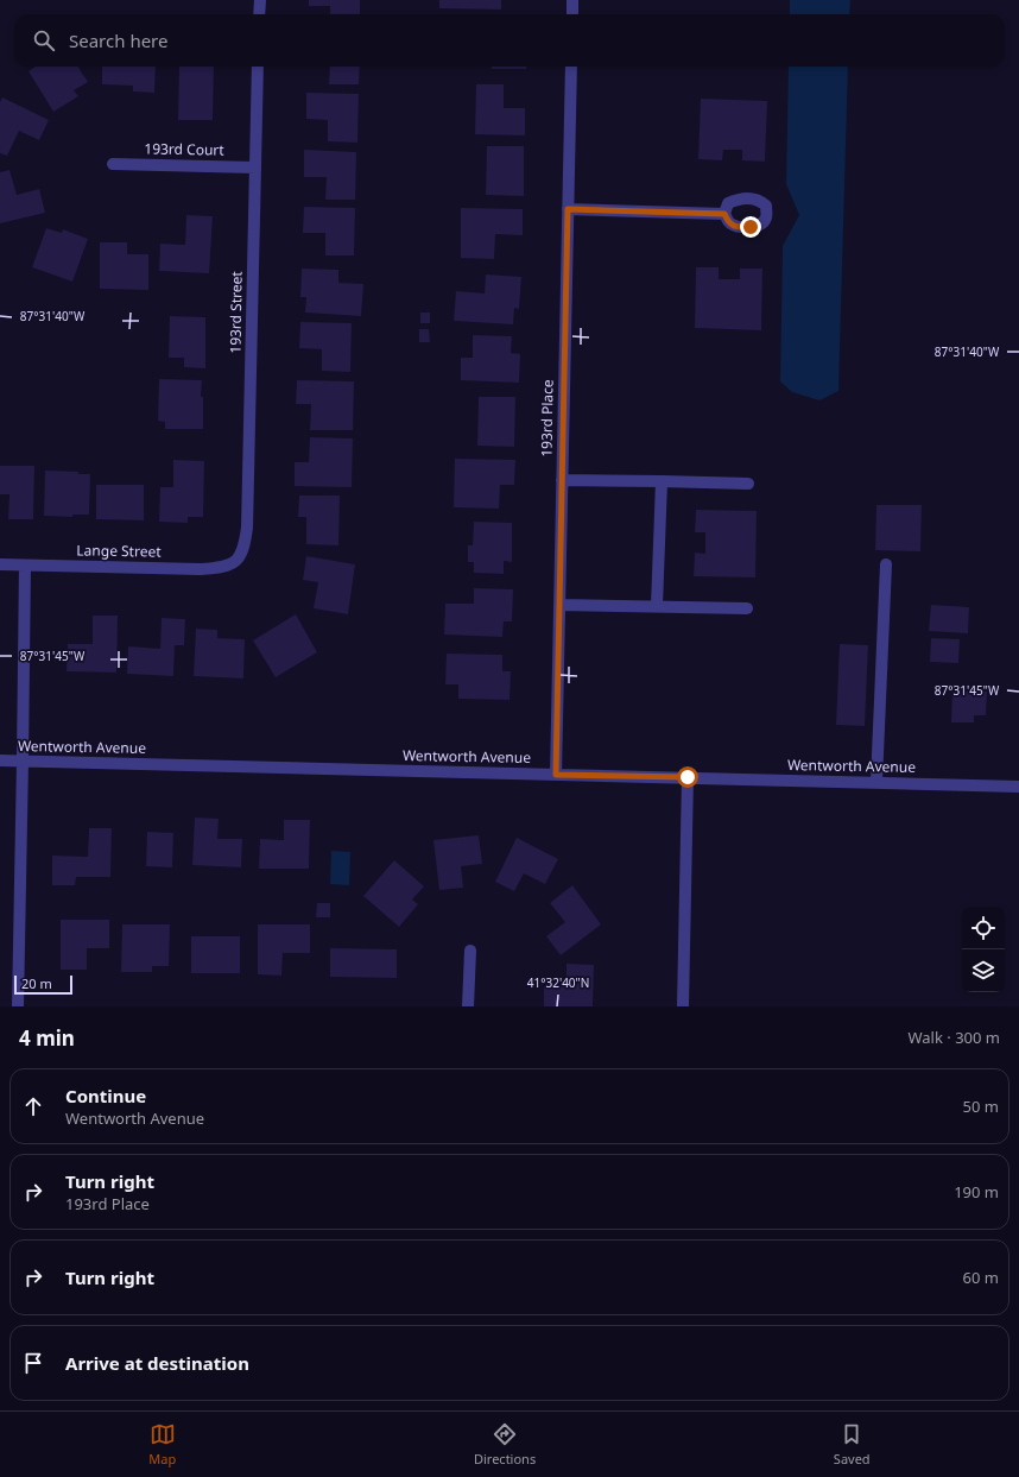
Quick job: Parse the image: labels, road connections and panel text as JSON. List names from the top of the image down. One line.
{"streets":{"street":["193rd Court","193rd Street","193rd Place","Lange Street","Wentworth Avenue"]},"crossings":[["193rd Court","193rd Street"],["193rd Street","Lange Street"],["193rd Place","Wentworth Avenue"]],"scale_bar":"20 m","page":{"search":"Search here","scale":"20 m","heading":["4 min","Walk · 300 m"],"list":[["Continue","Wentworth Avenue","50 m"],["Turn right","193rd Place","190 m"],["Turn right","60 m"],"Arrive at destination"],"nav":["Map","Directions","Saved"]},"coordinates":["87°31'40\"W","87°31'45\"W","41°32'40\"N"]}
